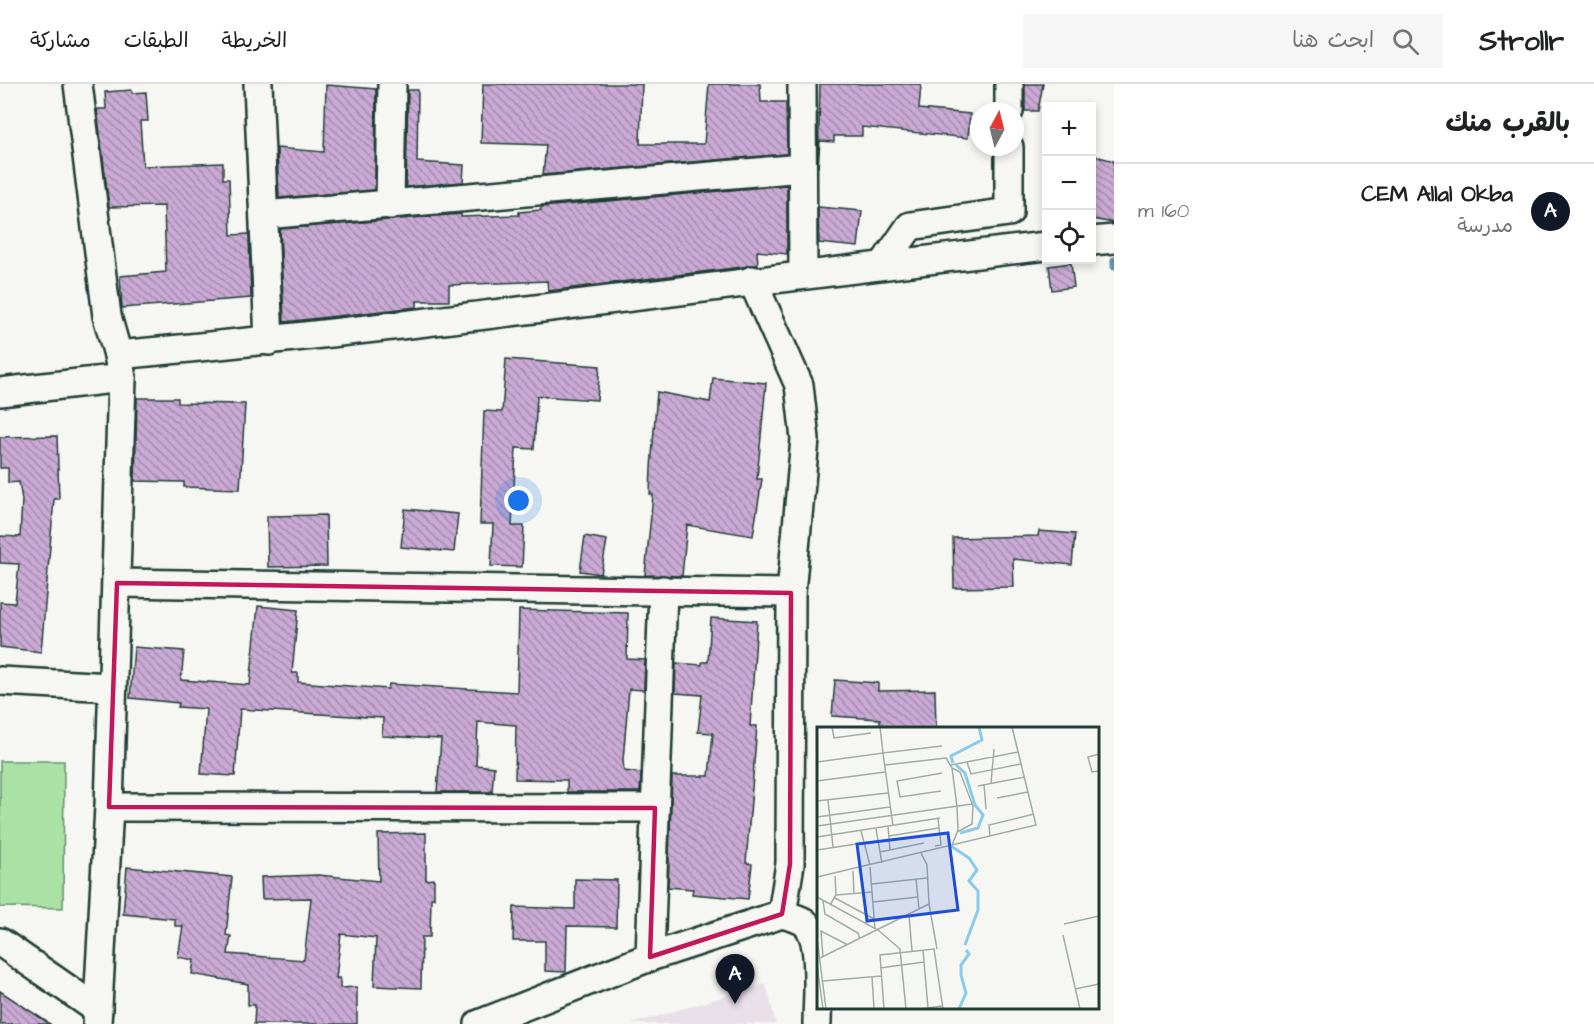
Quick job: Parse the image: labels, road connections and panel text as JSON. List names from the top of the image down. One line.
{"north":"top","page":{"header":"Strollr","search":"ابحث هنا","nav":["الخريطة","الطبقات","مشاركة"],"heading":"بالقرب منك","map_buttons":["+","−"],"list":[{"mark":"A","name":"CEM Allal Okba","note":"مدرسة","value":"160 m"}],"pins":"A"}}
